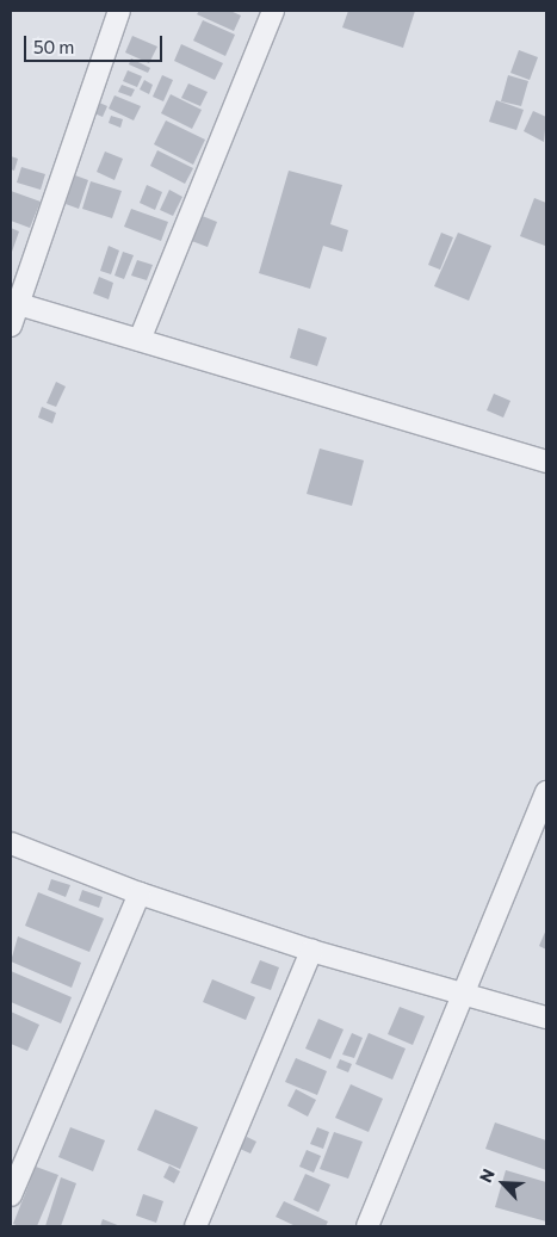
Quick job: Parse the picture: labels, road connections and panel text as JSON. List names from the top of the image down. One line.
{"scale_bar":"50 m","north":"top left"}
